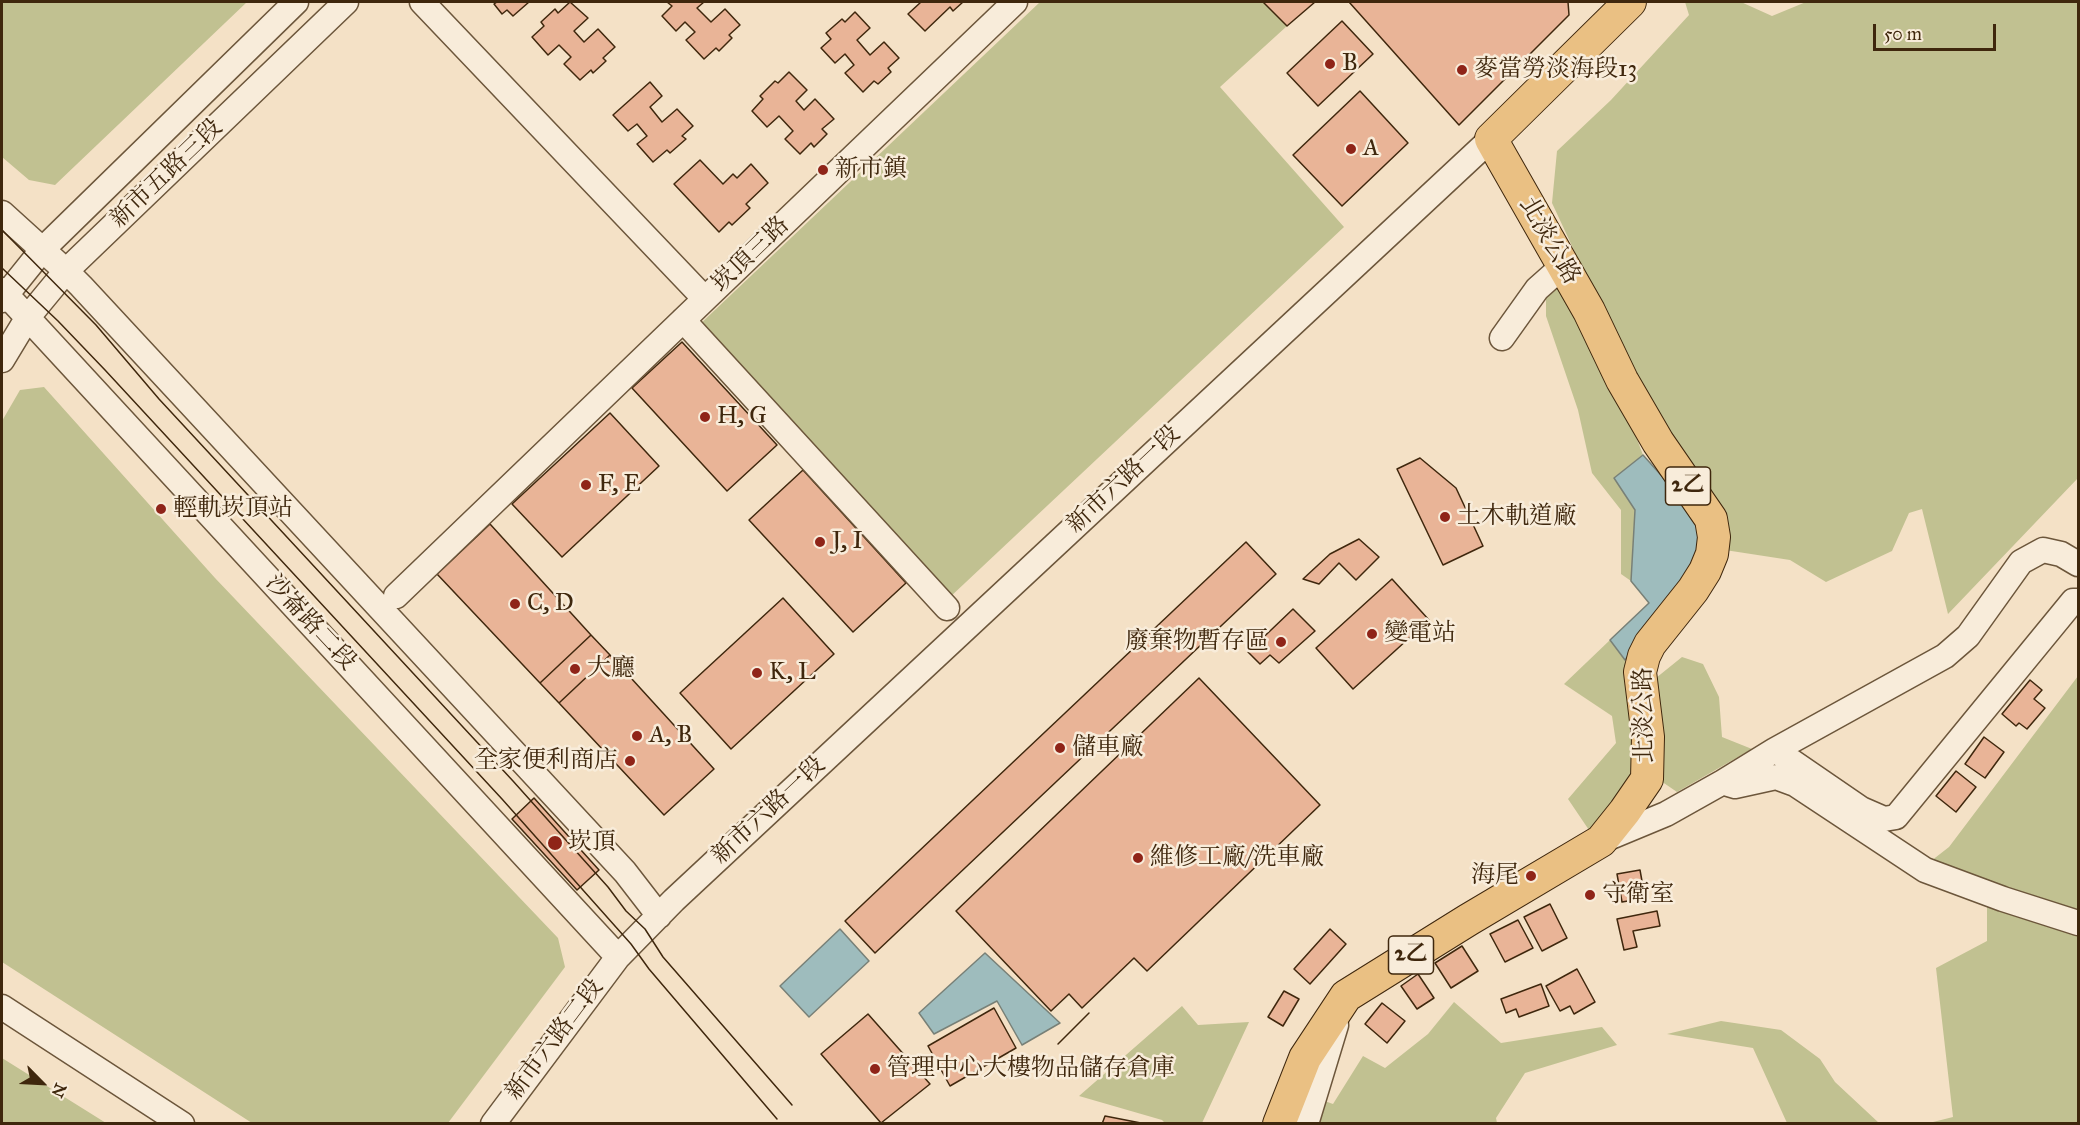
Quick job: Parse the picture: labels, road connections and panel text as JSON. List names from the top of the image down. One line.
{"streets":{"main road":["北淡公路","新市六路一段","2乙"],"street":["新市五路三段","崁頂三路","沙崙路二段","新市六路二段"]},"crossings":[["新市五路三段","沙崙路二段"],["北淡公路","新市六路一段"],["新市六路一段","沙崙路二段"],["新市六路一段","新市六路二段"],["沙崙路二段","新市六路二段"]],"places":["B","麥當勞淡海段13","A","新市鎮","H, G","F, E","輕軌崁頂站","土木軌道廠","J, I","C, D","變電站","廢棄物暫存區","大廳","K, L","A, B","儲車廠","全家便利商店","崁頂","維修工廠/洗車廠","海尾","守衛室","管理中心大樓物品儲存倉庫"],"scale_bar":"50 m","north":"bottom right"}
